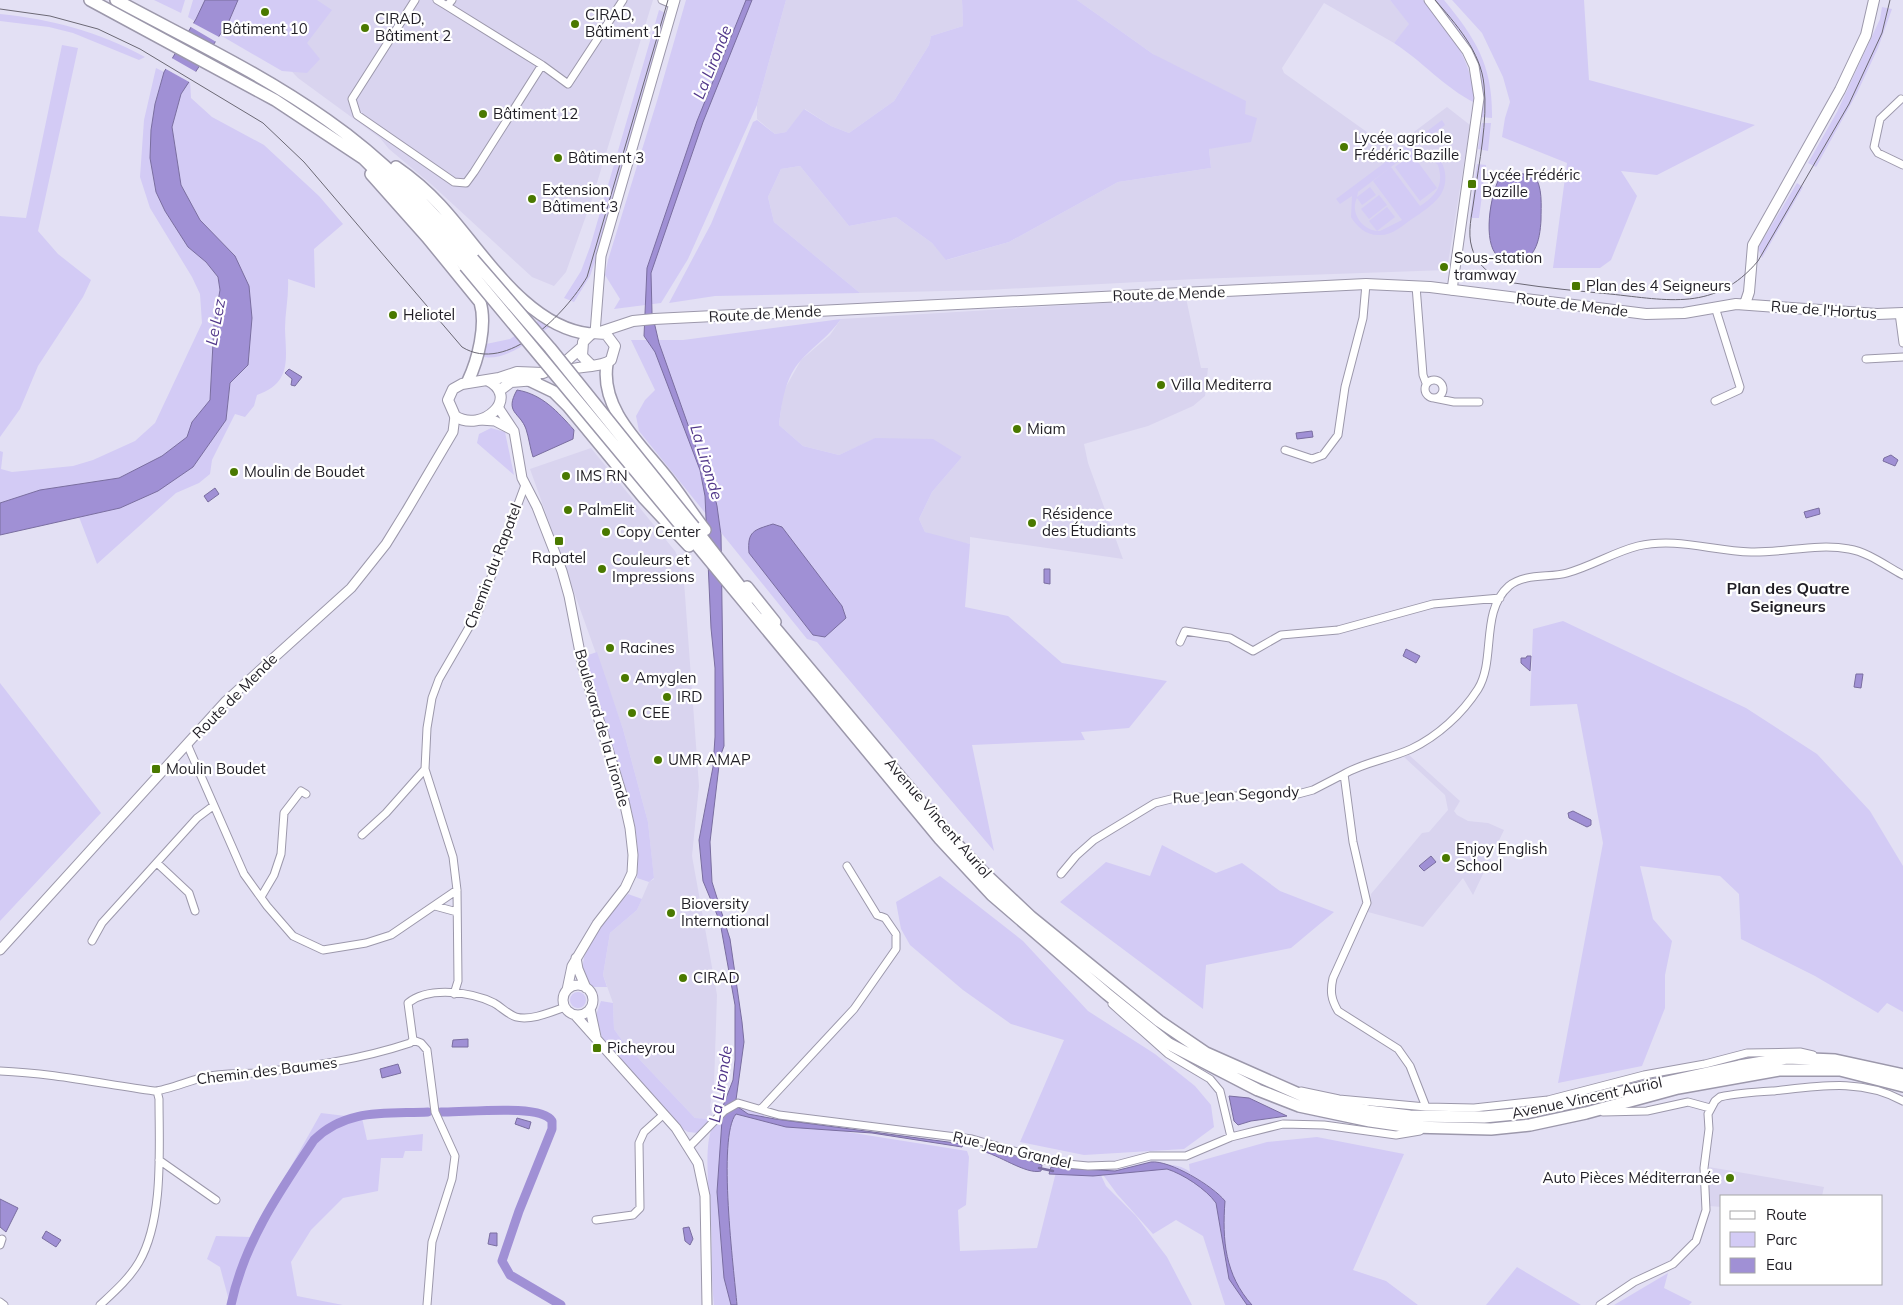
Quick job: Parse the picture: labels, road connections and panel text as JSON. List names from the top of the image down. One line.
{"streets":{"main road":["Route de Mende","Rue de l'Hortus","Avenue Vincent Auriol"],"street":["Chemin du Rapatel","Boulevard de la Lironde","Rue Jean Segondy","Chemin des Baumes","Rue Jean Grandel"]},"crossings":[["Route de Mende","Rue de l'Hortus"],["Chemin du Rapatel","Boulevard de la Lironde"],["Avenue Vincent Auriol","Rue Jean Grandel"]],"districts":["Plan des Quatre Seigneurs"],"water":["La Lironde","Le Lez"],"places":{"other":["Bâtiment 10","CIRAD, Bâtiment 1","CIRAD, Bâtiment 2","Bâtiment 12","Lycée agricole Frédéric Bazille","Bâtiment 3","Extension Bâtiment 3","Sous-station tramway","Heliotel","Villa Mediterra","Miam","Moulin de Boudet","IMS RN","PalmElit","Résidence des Étudiants","Copy Center","Couleurs et Impressions","Racines","Amyglen","IRD","CEE","UMR AMAP","Enjoy English School","Bioversity International","CIRAD","Auto Pièces Méditerranée"],"transit":["Lycée Frédéric Bazille","Plan des 4 Seigneurs","Rapatel","Moulin Boudet","Picheyrou"]},"legend":["Route","Parc","Eau"]}
